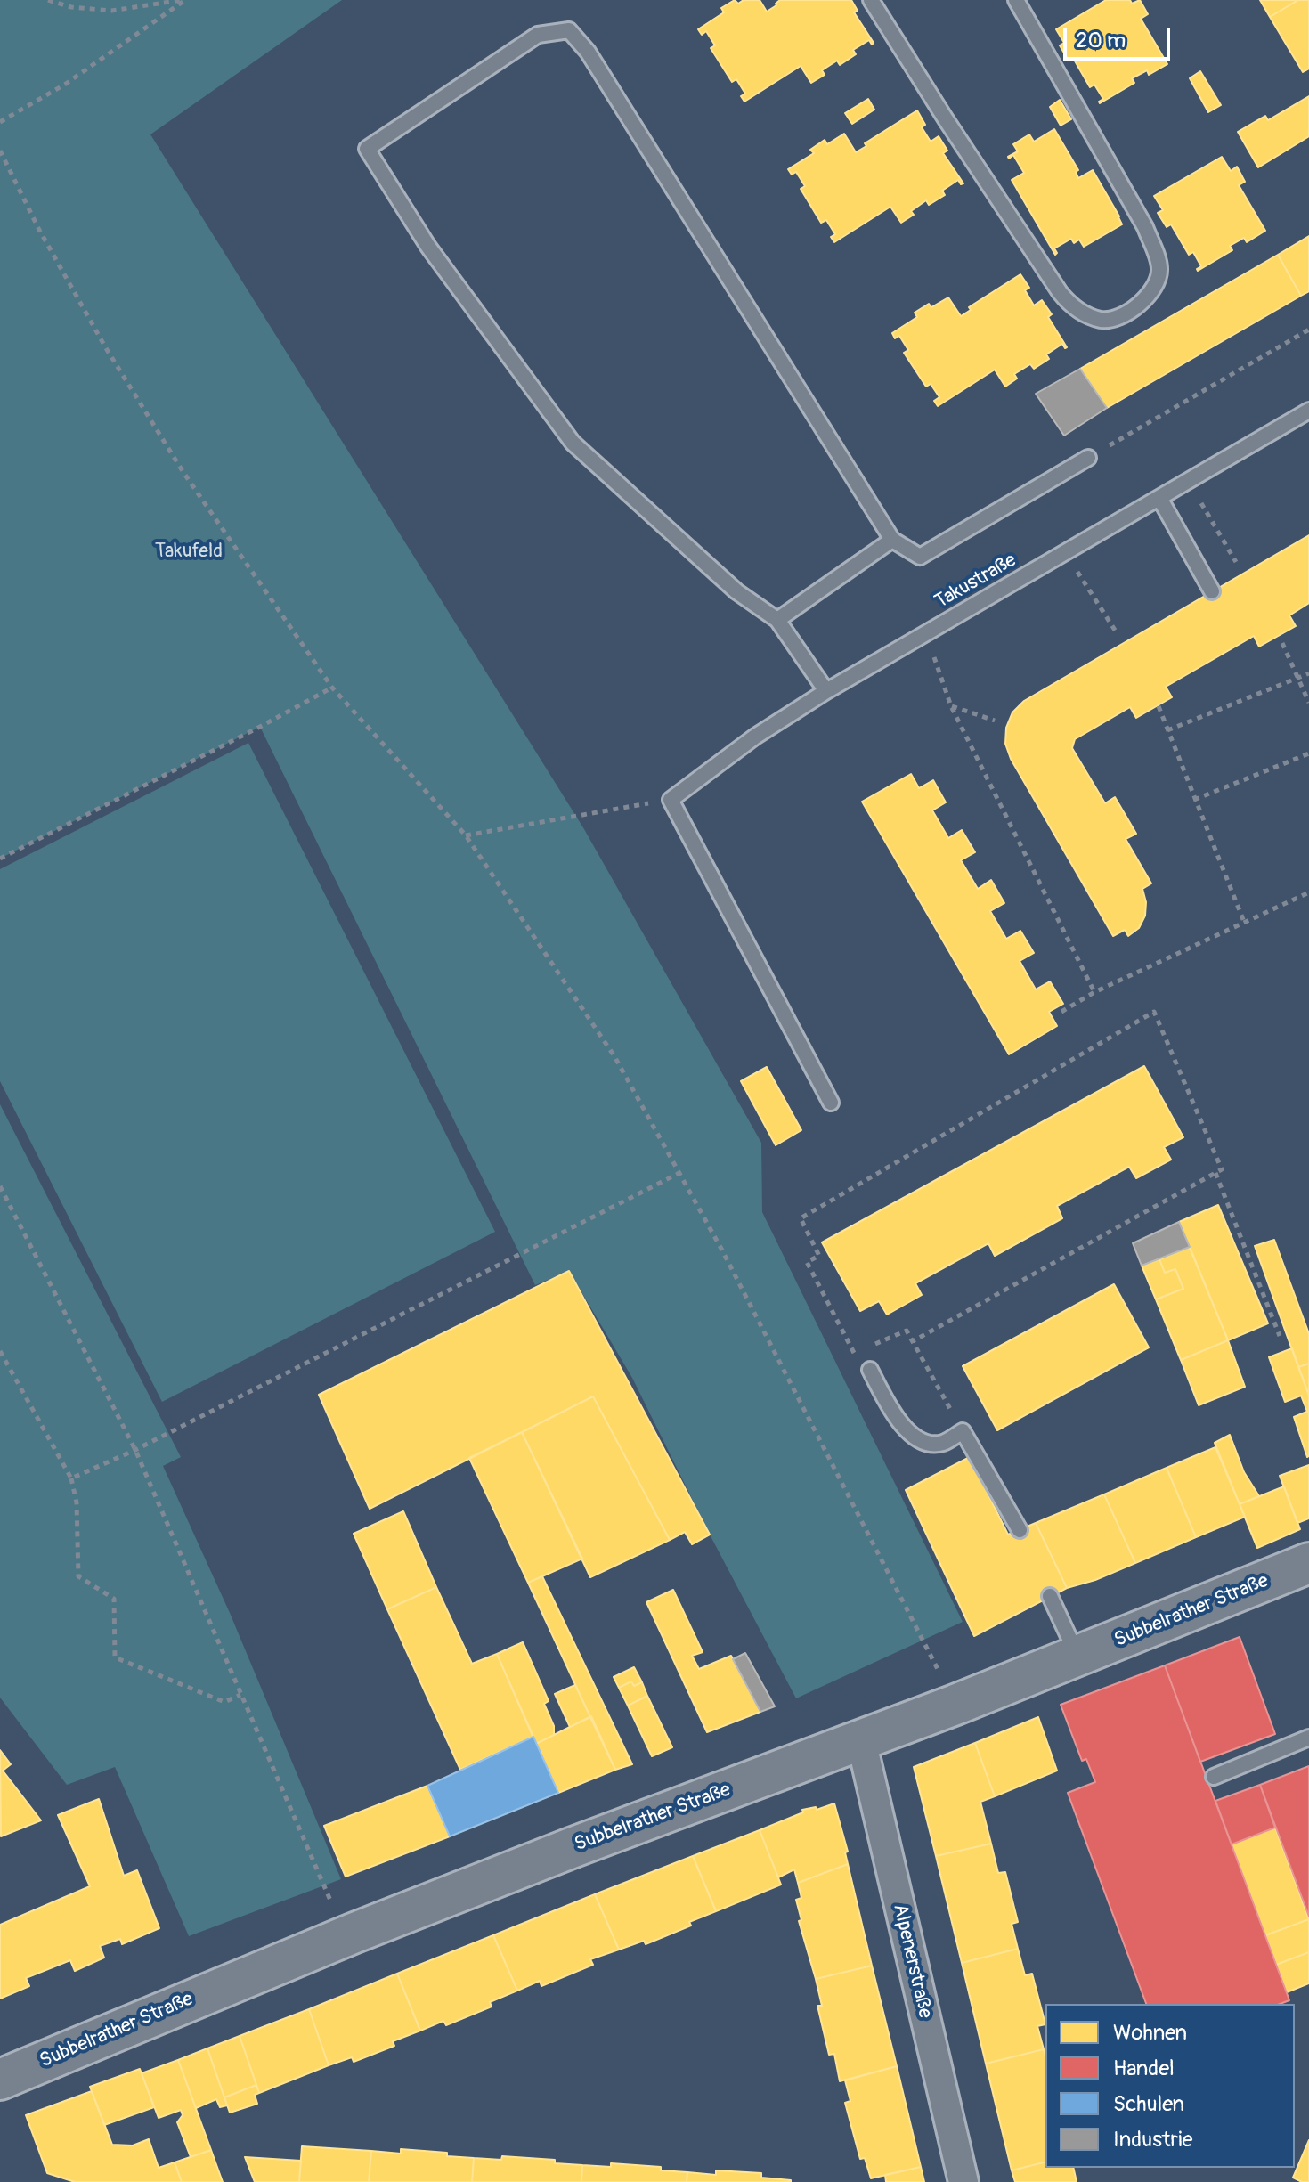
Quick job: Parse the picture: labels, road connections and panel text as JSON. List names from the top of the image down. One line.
{"streets":{"main road":["Subbelrather Straße"],"street":["Alpenerstraße"],"lane":["Takustraße"]},"crossings":[["Subbelrather Straße","Alpenerstraße"]],"parks":["Takufeld"],"legend":["Wohnen","Handel","Schulen","Industrie"],"scale_bar":"20 m"}
